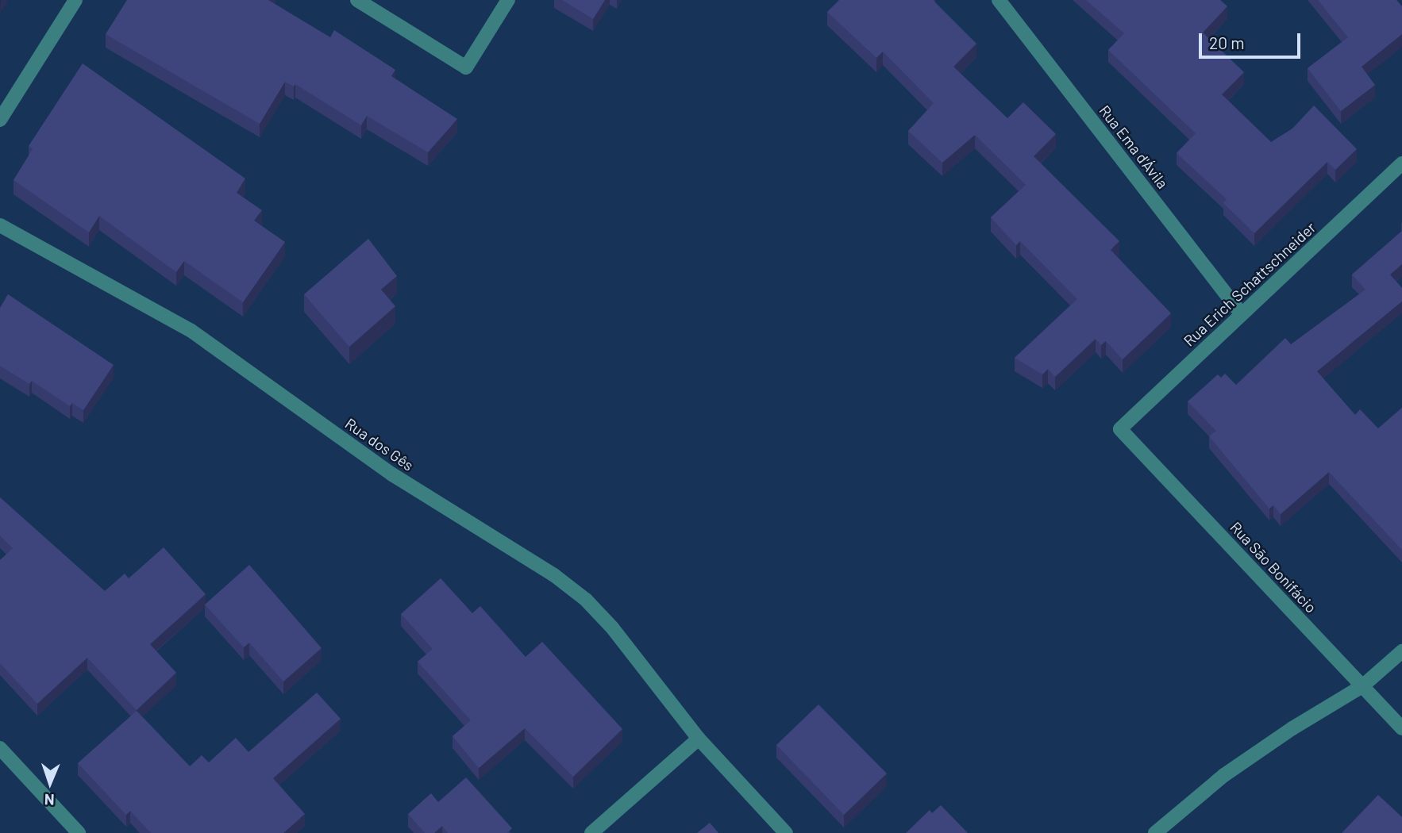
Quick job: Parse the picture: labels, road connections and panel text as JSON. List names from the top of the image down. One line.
{"streets":{"street":["Rua Ema d'Ávila","Rua Erich Schattschneider","Rua dos Gês","Rua São Bonifácio"]},"crossings":[["Rua Ema d'Ávila","Rua Erich Schattschneider"],["Rua Erich Schattschneider","Rua São Bonifácio"]],"scale_bar":"20 m","north":"bottom"}
